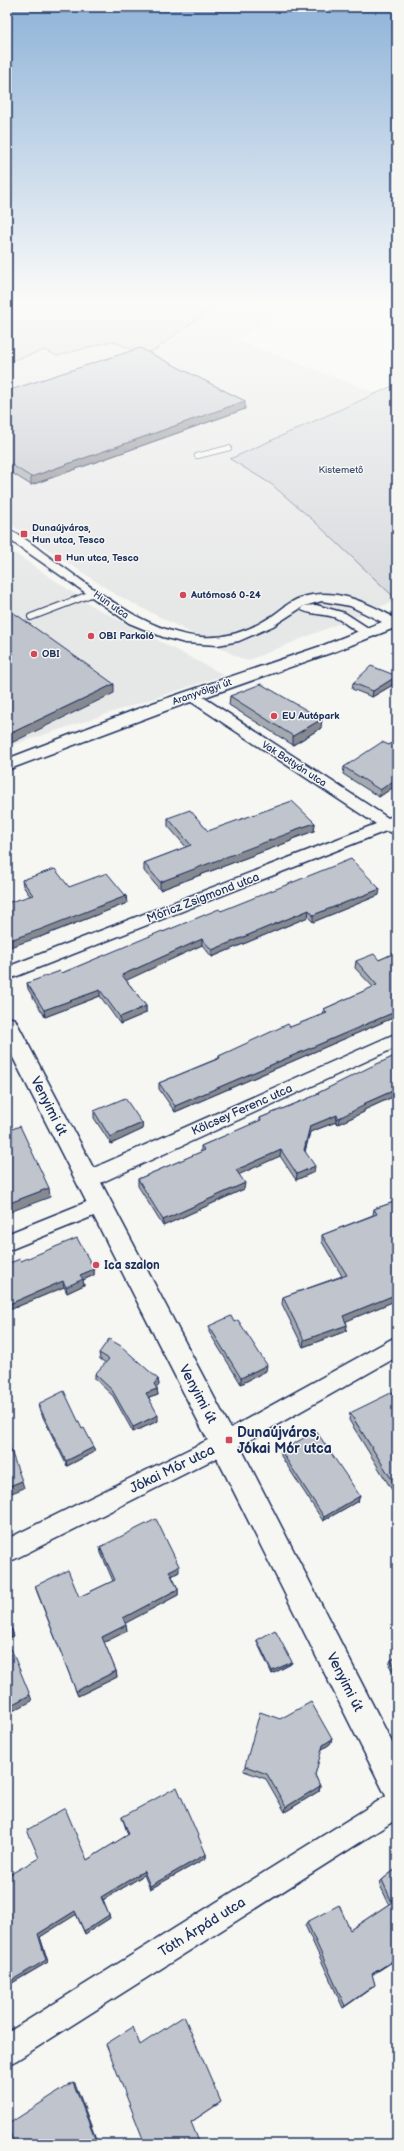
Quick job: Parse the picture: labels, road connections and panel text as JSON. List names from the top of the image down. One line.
{"streets":{"street":["Hun utca","Aranyvölgyi út","Vak Bottyán utca","Móricz Zsigmond utca","Venyimi út","Kölcsey Ferenc utca","Jókai Mór utca","Tóth Árpád utca"]},"crossings":[["Hun utca","Aranyvölgyi út"],["Aranyvölgyi út","Vak Bottyán utca"],["Vak Bottyán utca","Móricz Zsigmond utca"],["Venyimi út","Kölcsey Ferenc utca"],["Venyimi út","Jókai Mór utca"]],"parks":["Kistemető"],"places":{"transit":["Dunaújváros, Hun utca, Tesco","Hun utca, Tesco","Dunaújváros, Jókai Mór utca"],"other":["Autómosó 0-24","OBI Parkoló","OBI","EU Autópark","Ica szalon"]}}
